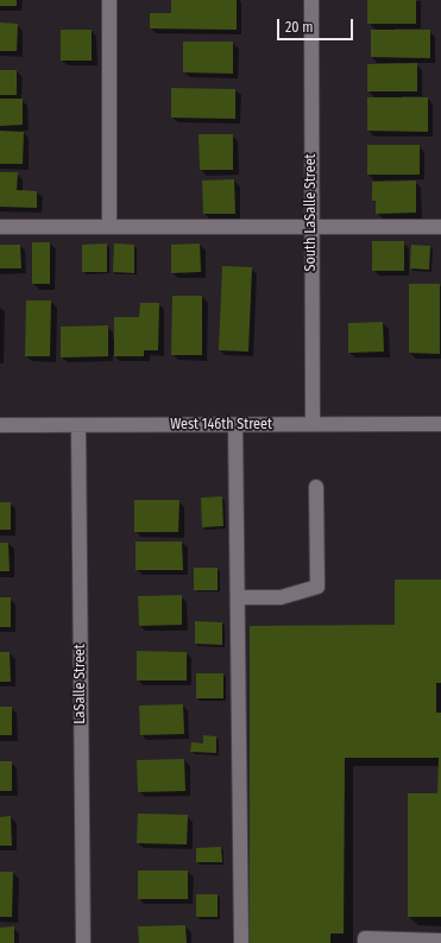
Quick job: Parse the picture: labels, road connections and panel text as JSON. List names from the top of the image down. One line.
{"streets":{"street":["South LaSalle Street","West 146th Street","LaSalle Street"]},"crossings":[["South LaSalle Street","West 146th Street"],["West 146th Street","LaSalle Street"]],"scale_bar":"20 m"}
